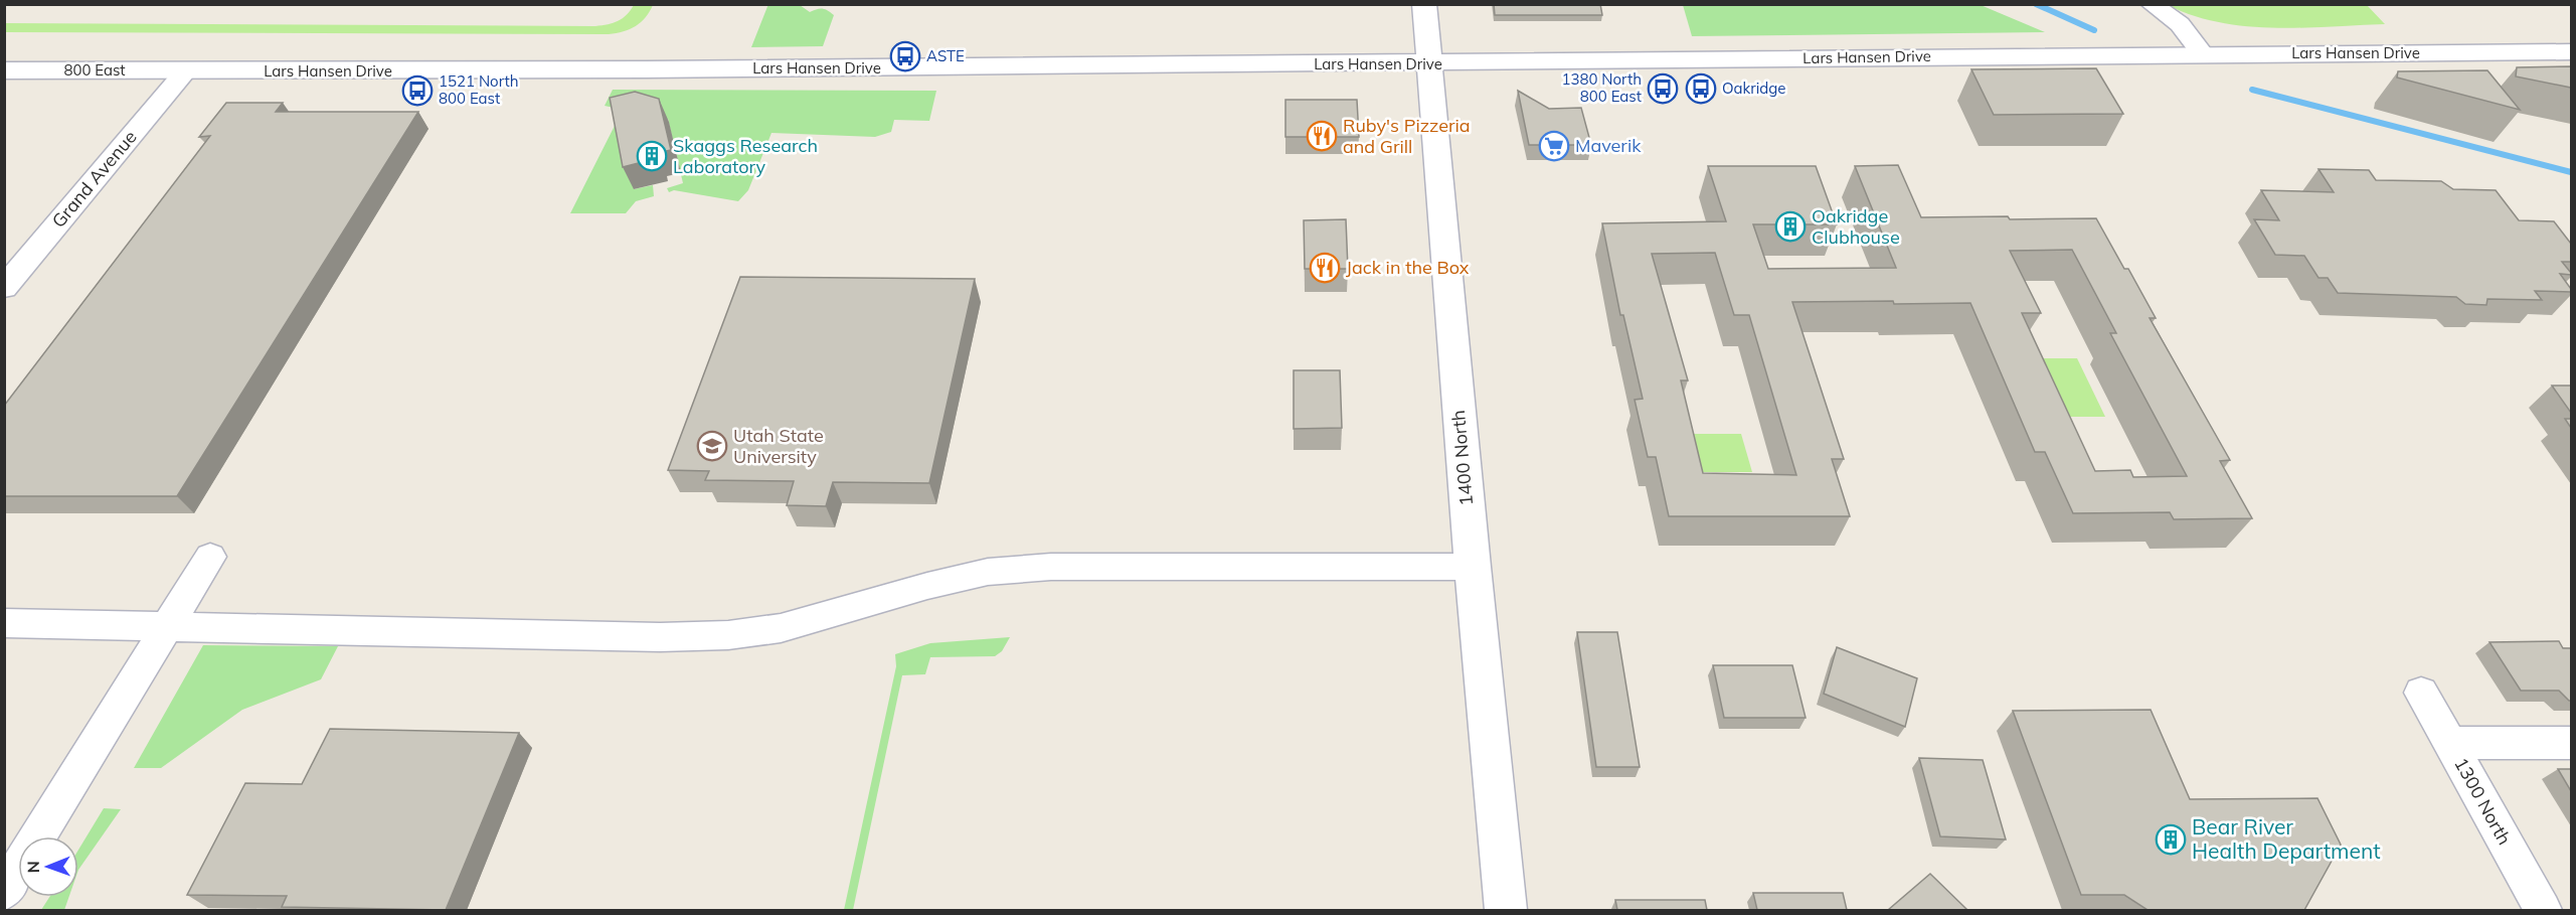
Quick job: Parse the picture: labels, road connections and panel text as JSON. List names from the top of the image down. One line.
{"streets":{"main road":["Lars Hansen Drive","800 East","1400 North"],"street":["Grand Avenue","1300 North"]},"crossings":[["Lars Hansen Drive","800 East"],["Lars Hansen Drive","Grand Avenue"],["Lars Hansen Drive","1400 North"],["800 East","Grand Avenue"]],"places":{"bus stop":["ASTE","1380 North 800 East","Oakridge","1521 North 800 East"],"restaurant":["Ruby's Pizzeria and Grill","Jack in the Box"],"supermarket":["Maverik"],"building":["Skaggs Research Laboratory","Oakridge Clubhouse","Bear River Health Department"],"school or university":["Utah State University"]},"north":"left"}
